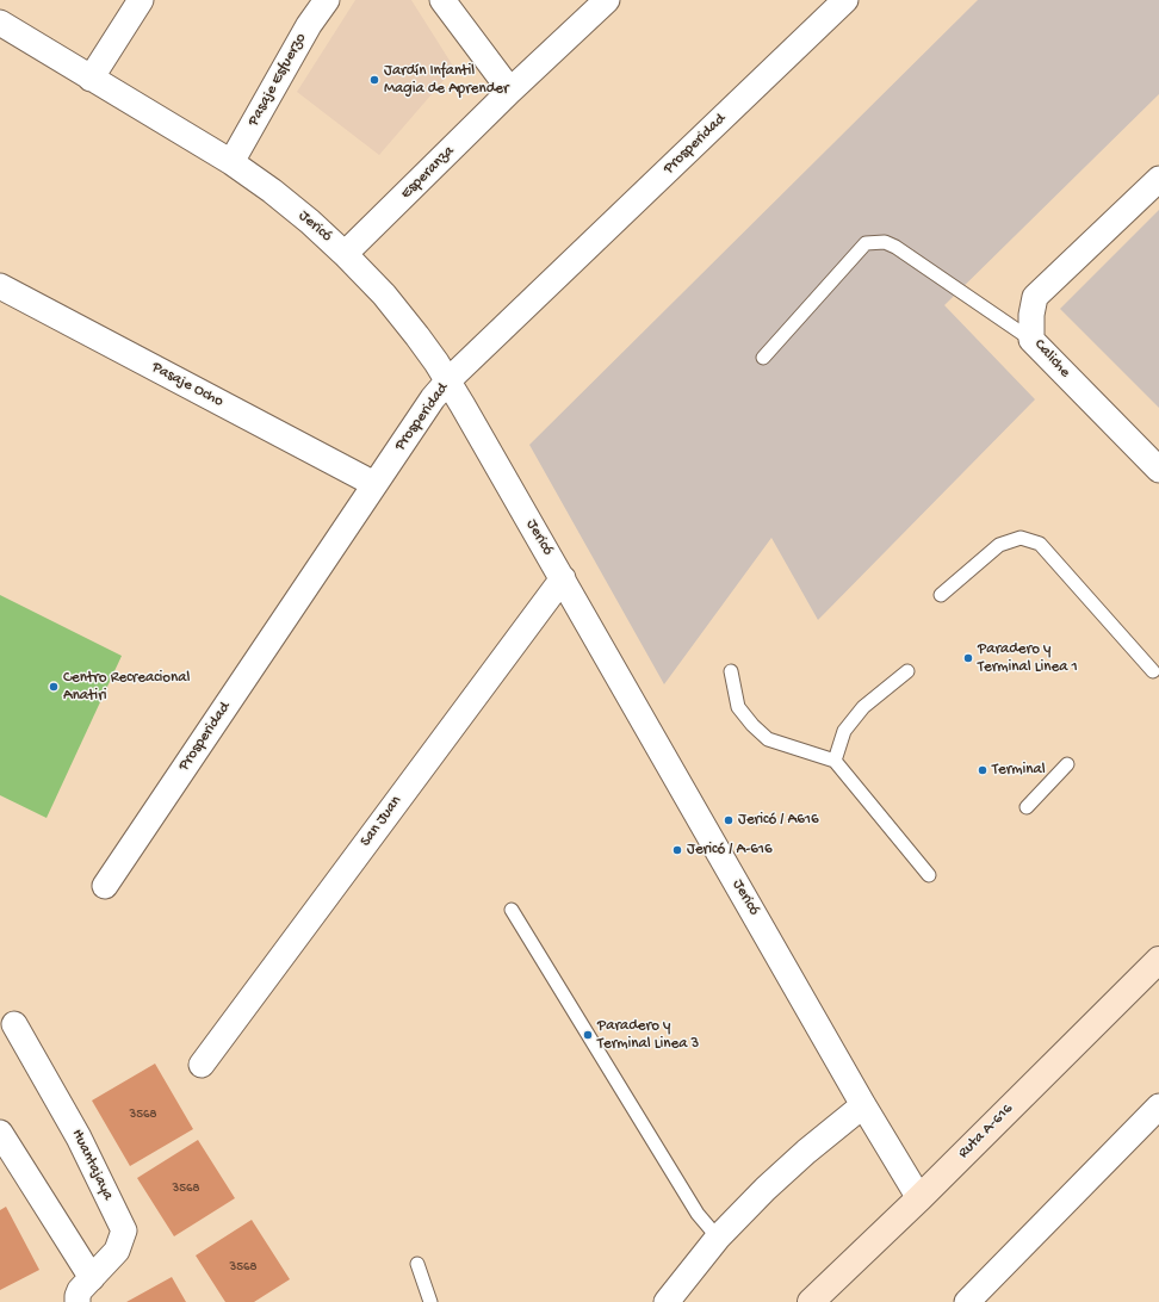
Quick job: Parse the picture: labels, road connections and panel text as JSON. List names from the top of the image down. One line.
{"streets":{"main road":["Ruta A-616"],"street":["Pasaje Esfuerzo","Prosperidad","Esperanza","Jericó","Caliche","Pasaje Ocho","San Juan","Huantajaya"]},"crossings":[["Pasaje Esfuerzo","Jericó"],["Prosperidad","Jericó"],["Prosperidad","Pasaje Ocho"],["Esperanza","Jericó"],["Jericó","San Juan"],["Jericó","Ruta A-616"]],"places":["Jardín Infantil Magia de Aprender","Paradero y Terminal Linea 1","Centro Recreacional Anatiri","Terminal","Jericó / A616","Jericó / A-616","Paradero y Terminal Linea 3"],"house_numbers":["3568","3568","3568"]}
